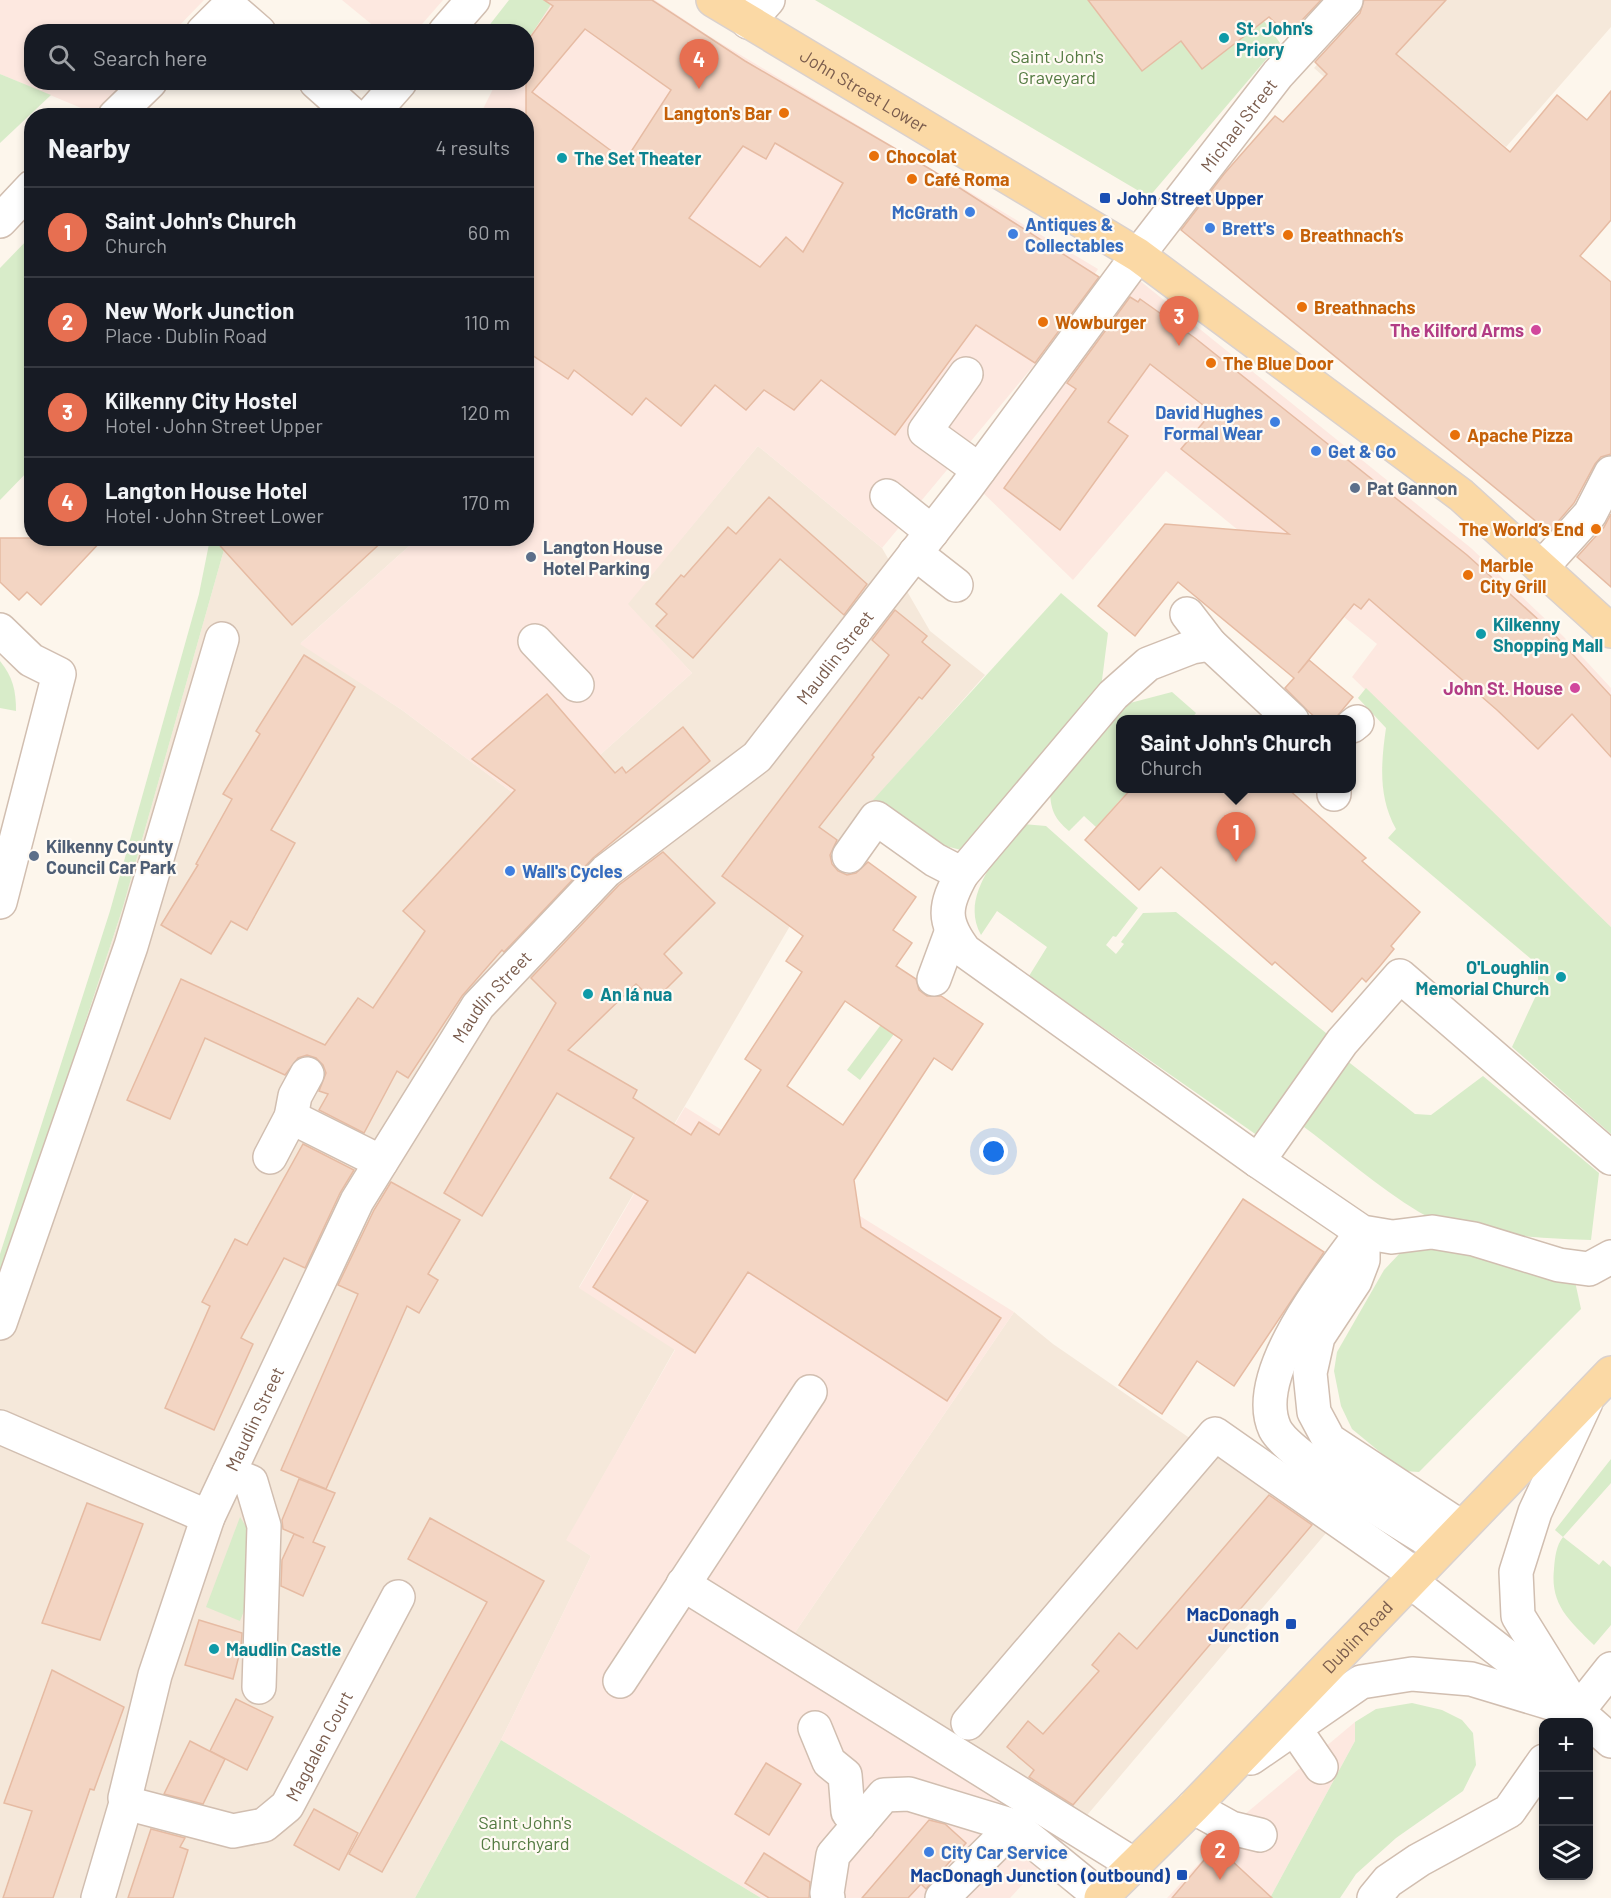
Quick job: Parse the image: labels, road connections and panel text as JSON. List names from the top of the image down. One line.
{"streets":{"main road":["John Street Lower","Dublin Road"],"street":["Michael Street","Maudlin Street","Magdalen Court"]},"crossings":[["John Street Lower","Michael Street"],["John Street Lower","Maudlin Street"],["Michael Street","Maudlin Street"],["Maudlin Street","Magdalen Court"]],"parks":["Saint John's Graveyard","Saint John's Churchyard"],"places":{"other":["St. John's Priory","Langton's Bar","Chocolat","The Set Theater","Café Roma","McGrath","Brett's","Antiques & Collectables","Breathnach’s","Breathnachs","Wowburger","The Kilford Arms","The Blue Door","David Hughes Formal Wear","Apache Pizza","Get & Go","Pat Gannon","The World’s End","Langton House Hotel Parking","Marble City Grill","Kilkenny Shopping Mall","John St. House","Kilkenny County Council Car Park","Wall's Cycles","O'Loughlin Memorial Church","An lá nua","Maudlin Castle","City Car Service"],"transit":["John Street Upper","MacDonagh Junction","MacDonagh Junction (outbound)"]},"page":{"search":"Search here","pins":["4","3","1","2"],"heading":["Nearby","4 results"],"list":[{"mark":"1","name":"Saint John's Church","note":"Church","value":"60 m"},{"mark":"2","name":"New Work Junction","note":"Place · Dublin Road","value":"110 m"},{"mark":"3","name":"Kilkenny City Hostel","note":"Hotel · John Street Upper","value":"120 m"},{"mark":"4","name":"Langton House Hotel","note":"Hotel · John Street Lower","value":"170 m"}],"popup":["Saint John's Church","Church"],"map_buttons":["+","−"]}}
